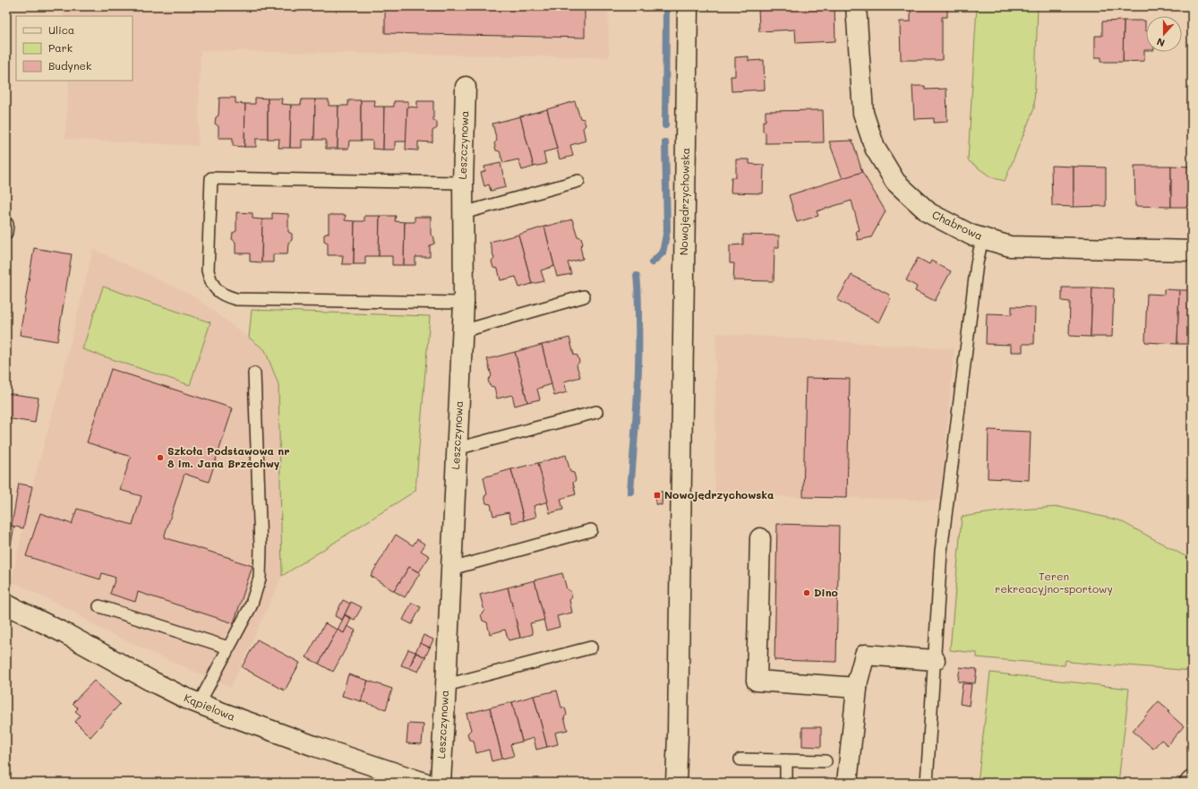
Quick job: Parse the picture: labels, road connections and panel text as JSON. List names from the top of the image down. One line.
{"streets":{"street":["Leszczynowa","Nowojędrzychowska","Chabrowa","Kąpielowa"]},"parks":["Teren rekreacyjno-sportowy"],"places":{"other":["Szkoła Podstawowa nr 8 im. Jana Brzechwy","Dino"],"transit":["Nowojędrzychowska"]},"legend":["Ulica","Park","Budynek"],"north":"bottom"}
